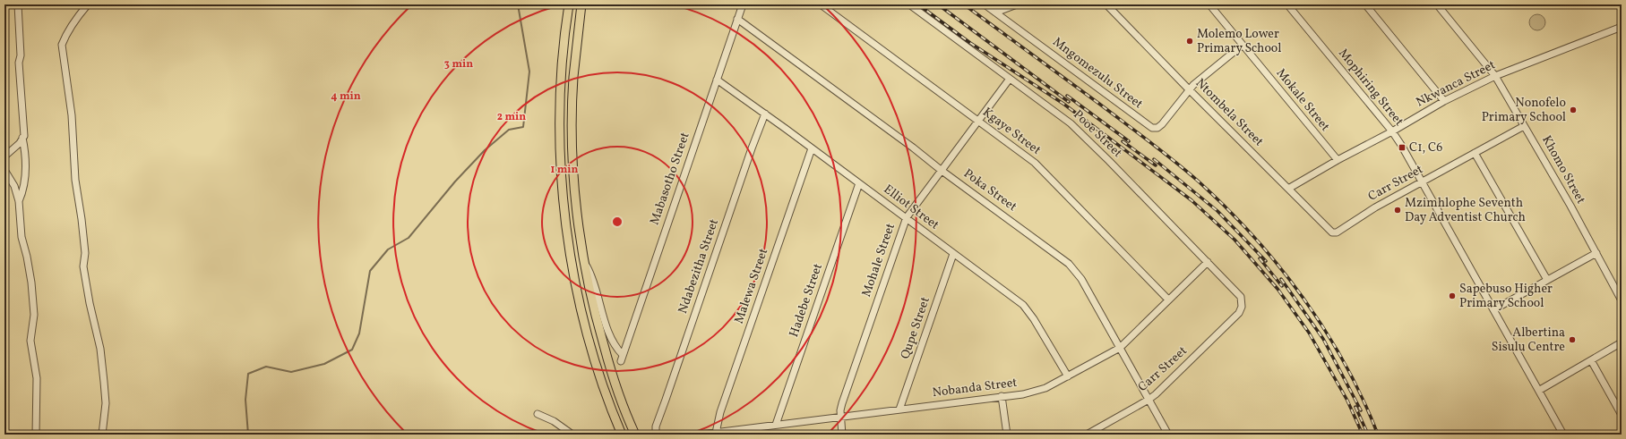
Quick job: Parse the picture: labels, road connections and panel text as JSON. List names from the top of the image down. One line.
{"streets":{"street":["Mngomezulu Street","Nkwanca Street","Mophiring Street","Mokale Street","Ntombela Street","Kgaye Street","Pooe Street","Khomo Street","Mabasotho Street","Carr Street","Poka Street","Elliot Street","Mohale Street","Ndabezitha Street","Malewa Street","Hadebe Street","Qupe Street","Nobanda Street"]},"crossings":[["Mngomezulu Street","Mokale Street"],["Mngomezulu Street","Ntombela Street"],["Nkwanca Street","Mophiring Street"],["Nkwanca Street","Mokale Street"],["Nkwanca Street","Ntombela Street"],["Nkwanca Street","Khomo Street"],["Mophiring Street","Carr Street"],["Ntombela Street","Carr Street"],["Kgaye Street","Mohale Street"],["Kgaye Street","Nobanda Street"],["Pooe Street","Carr Street"],["Pooe Street","Mohale Street"],["Pooe Street","Nobanda Street"],["Khomo Street","Carr Street"],["Mabasotho Street","Poka Street"],["Mabasotho Street","Elliot Street"],["Carr Street","Poka Street"],["Poka Street","Mohale Street"],["Poka Street","Nobanda Street"],["Elliot Street","Mohale Street"],["Elliot Street","Ndabezitha Street"],["Elliot Street","Malewa Street"],["Elliot Street","Hadebe Street"],["Elliot Street","Qupe Street"],["Elliot Street","Nobanda Street"],["Mohale Street","Nobanda Street"],["Malewa Street","Nobanda Street"],["Hadebe Street","Nobanda Street"],["Qupe Street","Nobanda Street"]],"places":{"other":["Molemo Lower Primary School","Nonofelo Primary School","Mzimhlophe Seventh Day Adventist Church","Sapebuso Higher Primary School","Albertina Sisulu Centre"],"transit":["C1, C6"]},"rings":["3 min","4 min","2 min","1 min"]}
